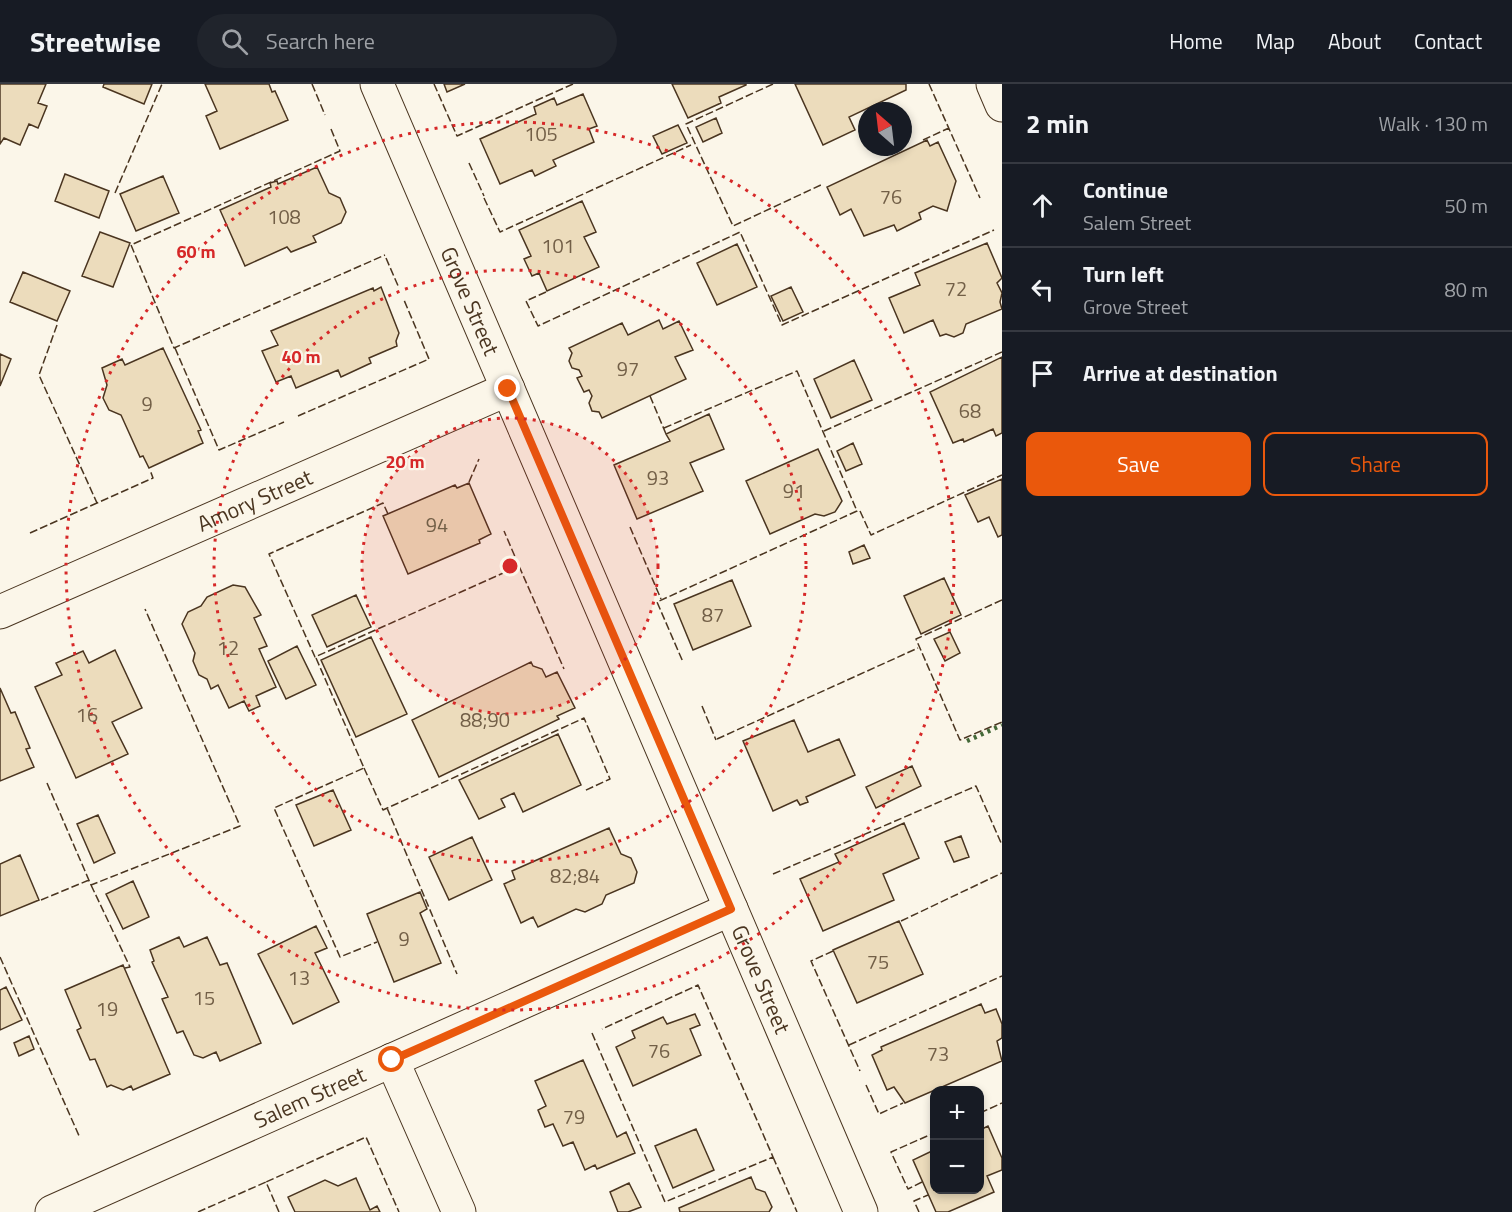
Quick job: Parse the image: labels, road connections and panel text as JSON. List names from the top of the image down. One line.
{"streets":{"street":["Grove Street","Amory Street","Salem Street"]},"crossings":[["Grove Street","Amory Street"],["Grove Street","Salem Street"]],"house_numbers":["105","76","108","101","72","97","9","68","93","91","94","87","12","16","88;90","82;84","9","75","13","15","19","76","73","79"],"north":"top left","page":{"header":"Streetwise","search":"Search here","nav":["Home","Map","About","Contact"],"heading":["2 min","Walk · 130 m"],"list":[["Continue","Salem Street","50 m"],["Turn left","Grove Street","80 m"],"Arrive at destination"],"buttons":["Save","Share"],"map_buttons":["+","−"]},"rings":["60 m","40 m","20 m"]}
